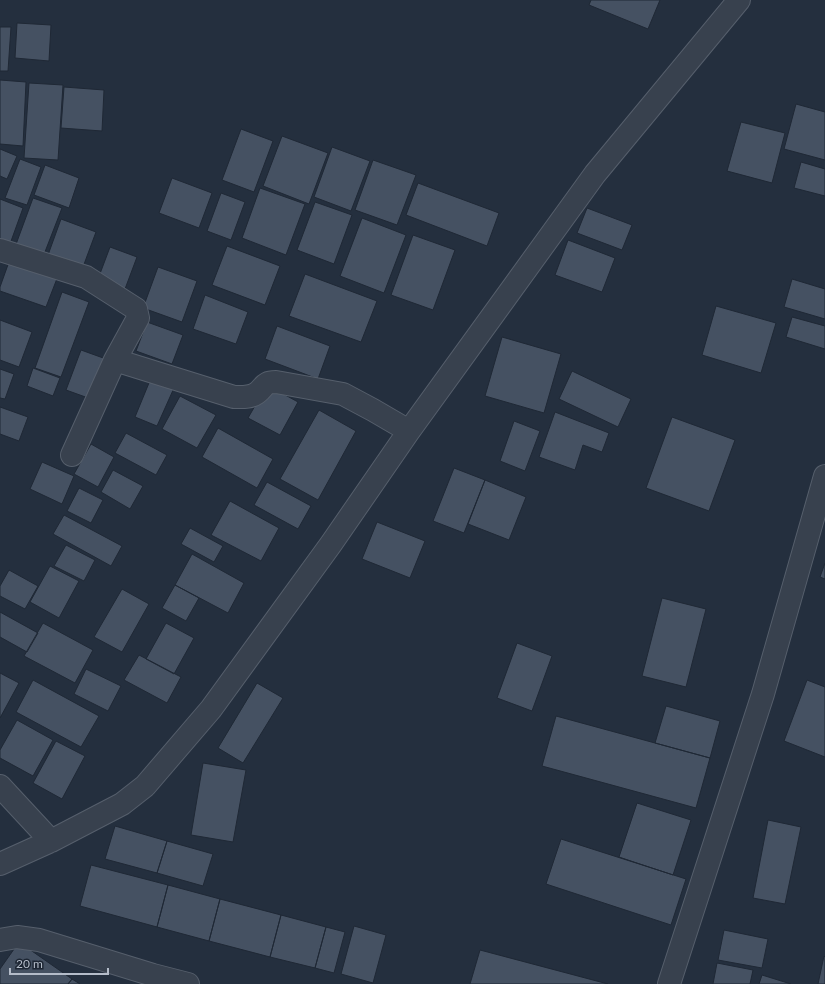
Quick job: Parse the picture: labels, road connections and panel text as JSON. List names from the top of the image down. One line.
{"scale_bar":"20 m"}
